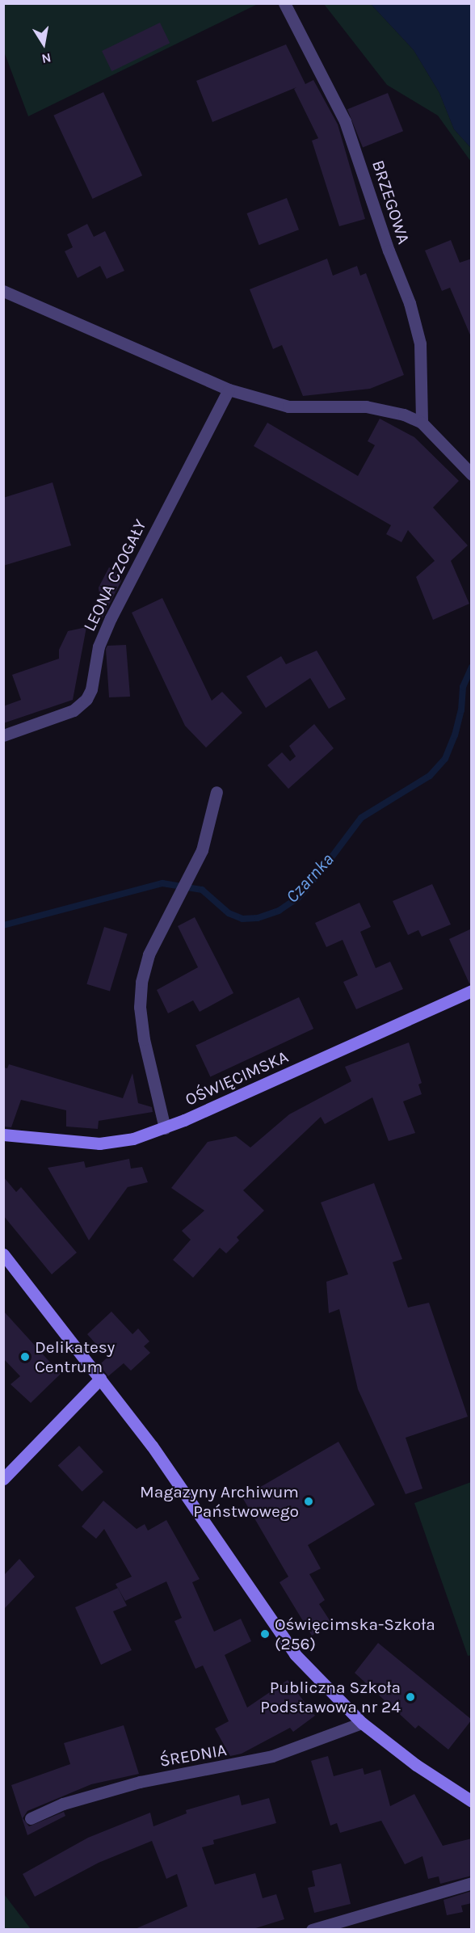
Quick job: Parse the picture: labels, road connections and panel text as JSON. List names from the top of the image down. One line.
{"streets":{"main road":["OŚWIĘCIMSKA"],"street":["BRZEGOWA","LEONA CZOGAŁY","ŚREDNIA"]},"water":["Czarnka"],"places":["Delikatesy Centrum","Magazyny Archiwum Państwowego","Oświęcimska-Szkoła (256)","Publiczna Szkoła Podstawowa nr 24"],"north":"bottom"}
